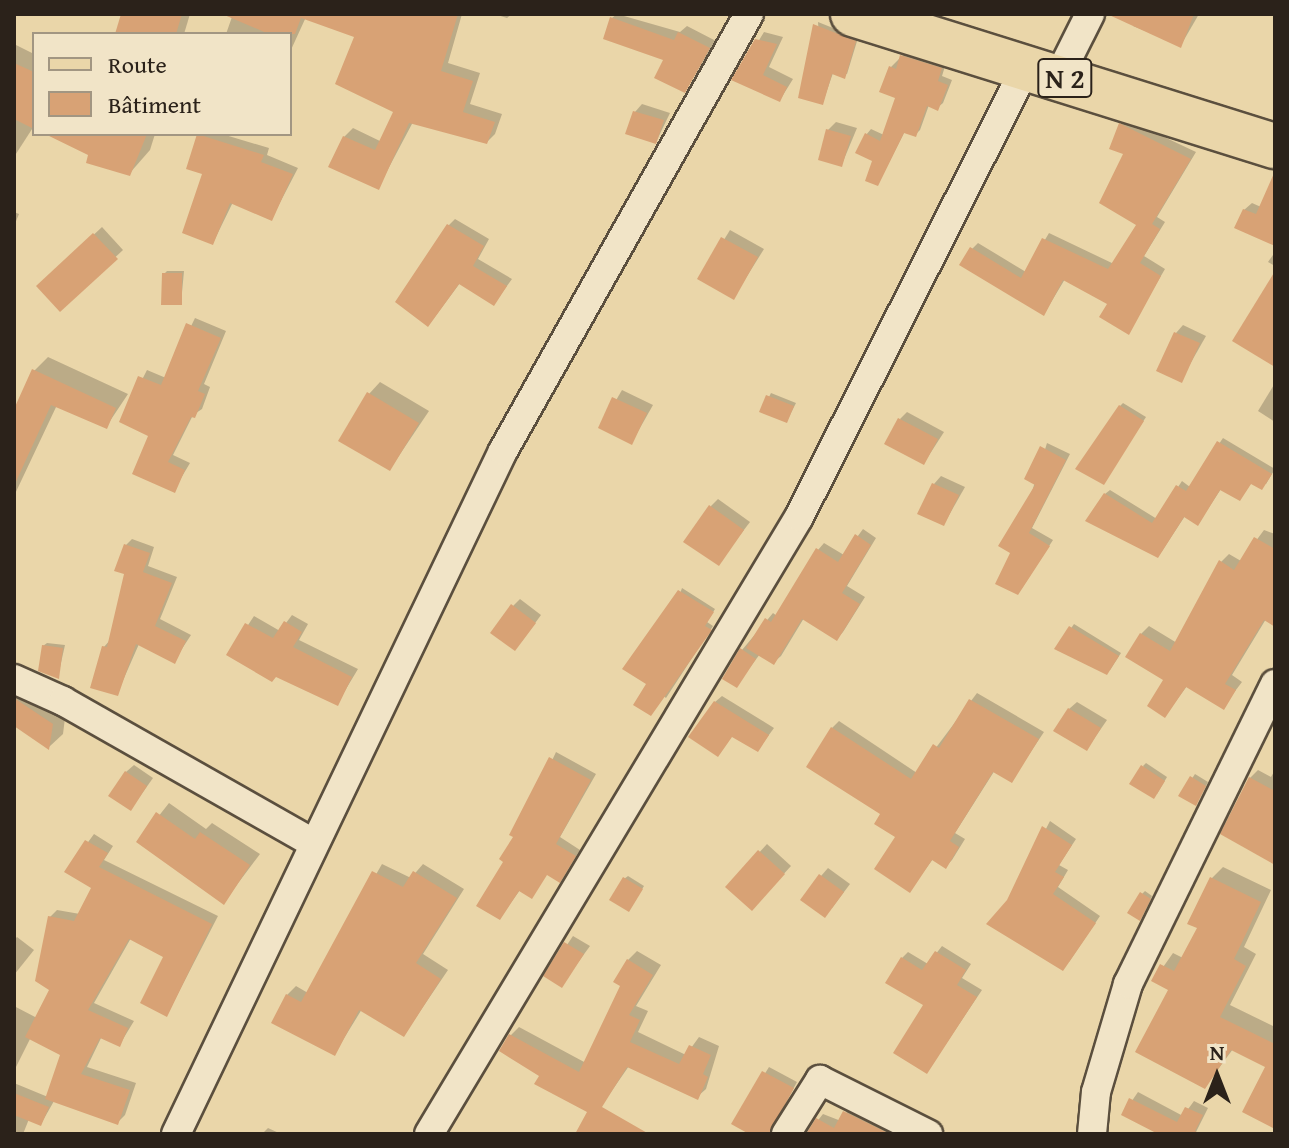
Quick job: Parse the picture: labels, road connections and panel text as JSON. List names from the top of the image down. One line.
{"streets":{"main road":["N 2"]},"legend":["Route","Bâtiment"],"north":"top"}
